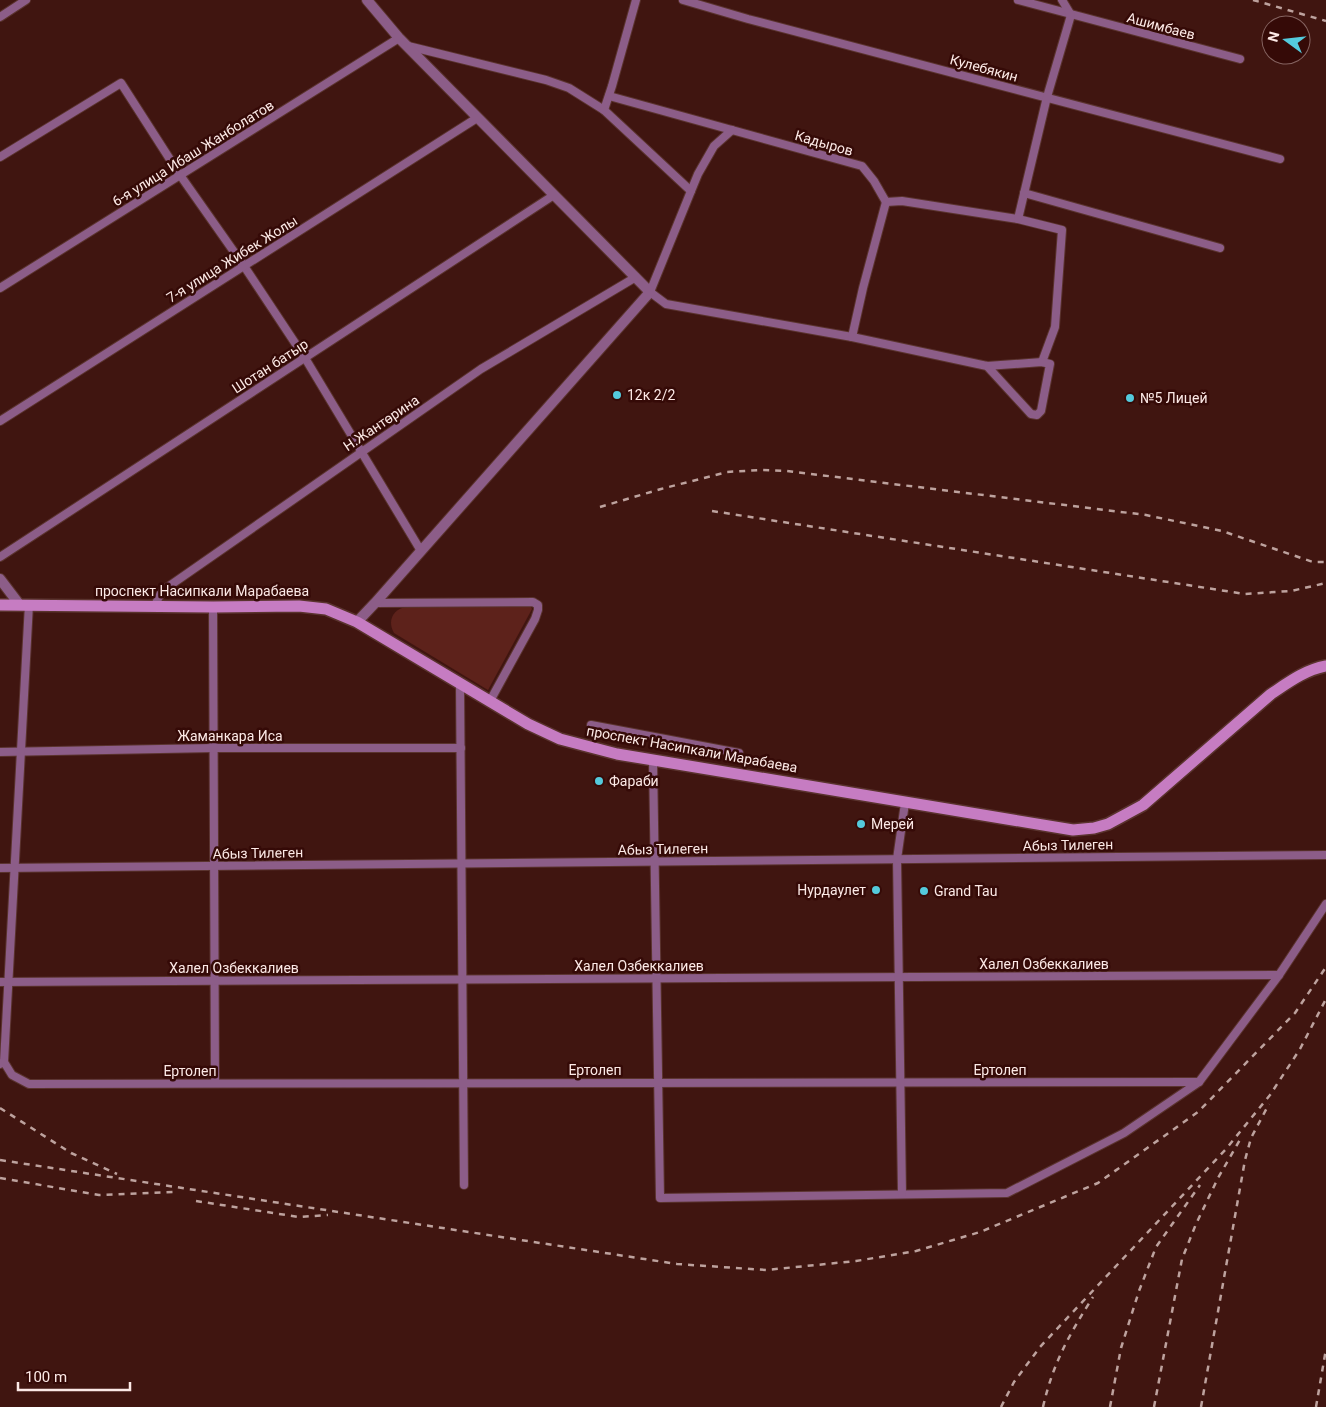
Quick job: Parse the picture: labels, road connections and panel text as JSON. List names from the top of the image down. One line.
{"streets":{"main road":["проспект Насипкали Марабаева"],"street":["Ашимбаев","Кулебякин","Кадыров","6-я улица Ибаш Жанболатов","7-я улица Жибек Жолы","Шотан батыр","Н.Жантөрина","Жаманкара Иса","Абыз Тилеген","Халел Озбеккалиев","Ертолеп"]},"crossings":[["Н.Жантөрина","проспект Насипкали Марабаева"]],"places":["12к 2/2","№5 Лицей","Фараби","Мерей","Нурдаулет","Grand Tau"],"scale_bar":"100 m","north":"left"}
